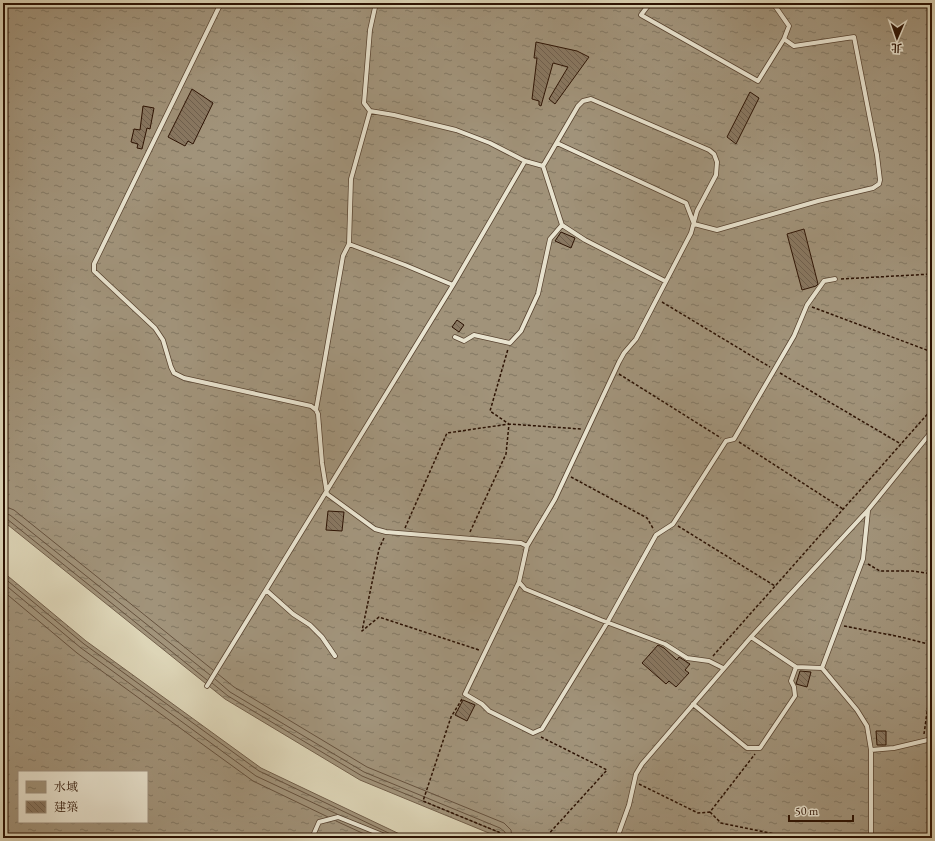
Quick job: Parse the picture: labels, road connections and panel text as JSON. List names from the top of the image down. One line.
{"legend":["水域","建築"],"scale_bar":"50 m","north":"bottom"}
